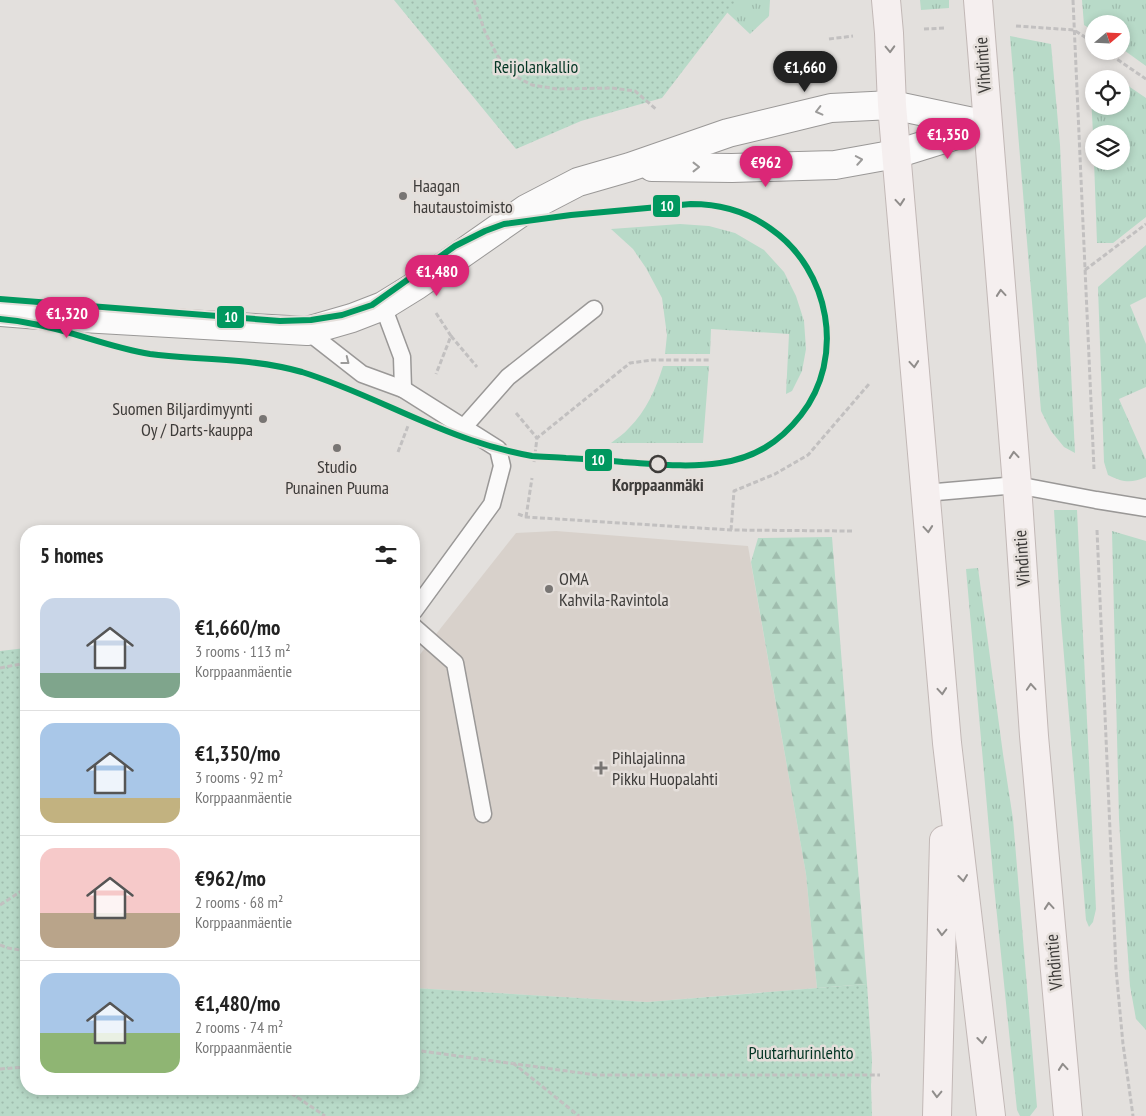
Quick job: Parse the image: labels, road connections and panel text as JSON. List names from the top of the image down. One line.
{"streets":{"main road":["Vihdintie"]},"parks":["Reijolankallio","Puutarhurinlehto"],"places":{"other":["Haagan hautaustoimisto","Suomen Biljardimyynti Oy / Darts-kauppa","Studio Punainen Puuma","Korppaanmäki","OMA Kahvila-Ravintola"],"health":["Pihlajalinna Pikku Huopalahti"]},"lines":["transit line 10"],"north":"right","page":{"price":["€1,660","€1,350","€962","€1,480","€1,320"],"heading":"5 homes","list":[{"name":"€1,660/mo","note":"3 rooms · 113 m² · Korppaanmäentie"},{"name":"€1,350/mo","note":"3 rooms · 92 m² · Korppaanmäentie"},{"name":"€962/mo","note":"2 rooms · 68 m² · Korppaanmäentie"},{"name":"€1,480/mo","note":"2 rooms · 74 m² · Korppaanmäentie"}]}}
